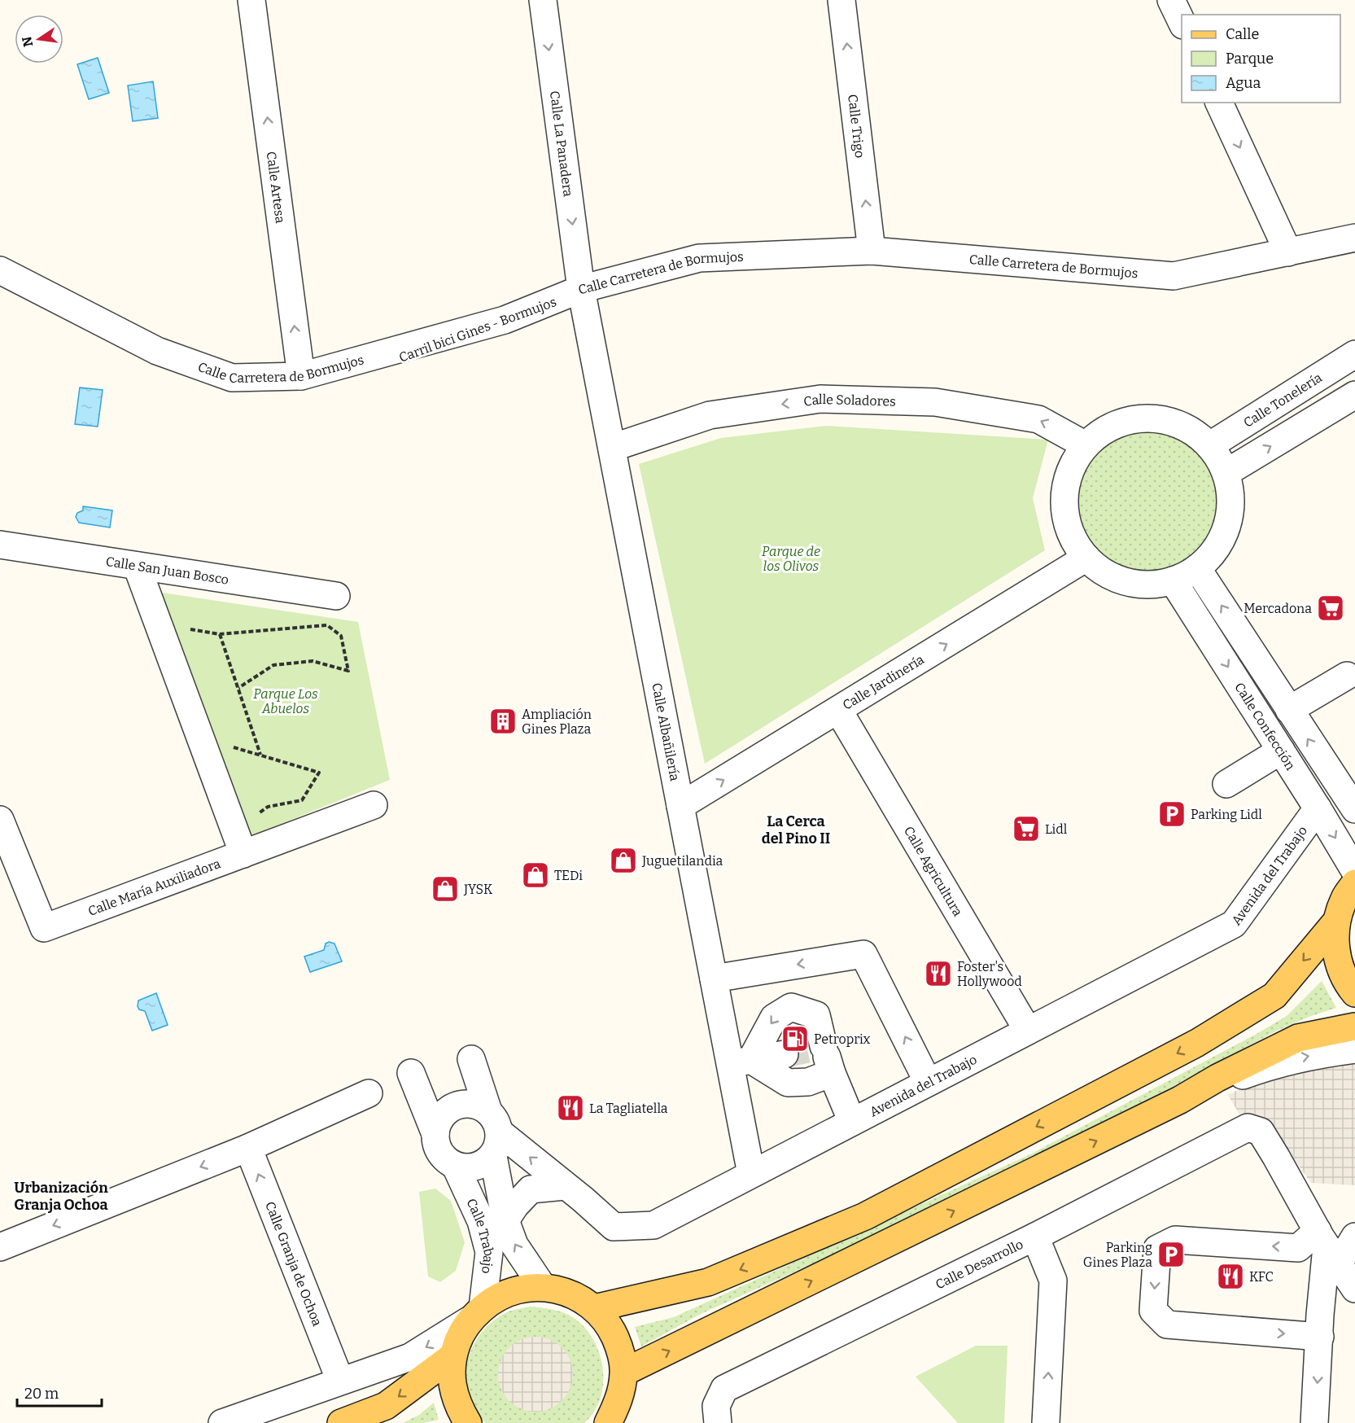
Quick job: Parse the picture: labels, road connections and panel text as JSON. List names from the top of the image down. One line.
{"streets":{"street":["Calle Trigo","Calle La Panadera","Calle Artesa","Calle Carretera de Bormujos","Calle Tonelería","Calle Soladores","Calle San Juan Bosco","Calle Jardinería","Calle Confección","Calle Albañilería","Calle Agricultura","Avenida del Trabajo","Calle María Auxiliadora","Calle Trabajo","Calle Granja de Ochoa","Calle Desarrollo"]},"crossings":[["Calle Trigo","Calle Carretera de Bormujos"],["Calle La Panadera","Calle Carretera de Bormujos"],["Calle La Panadera","Calle Albañilería"],["Calle Artesa","Calle Carretera de Bormujos"],["Calle Carretera de Bormujos","Calle Albañilería"],["Calle Tonelería","Calle Soladores"],["Calle Tonelería","Calle Jardinería"],["Calle Tonelería","Calle Confección"],["Calle Soladores","Calle Jardinería"],["Calle Soladores","Calle Confección"],["Calle Soladores","Calle Albañilería"],["Calle Jardinería","Calle Confección"],["Calle Jardinería","Calle Albañilería"],["Calle Jardinería","Calle Agricultura"],["Calle Confección","Avenida del Trabajo"],["Calle Albañilería","Avenida del Trabajo"],["Calle Agricultura","Avenida del Trabajo"],["Avenida del Trabajo","Calle Trabajo"]],"one_way":["Calle Trigo","Calle La Panadera","Calle Artesa","Calle Soladores","Calle Jardinería"],"districts":["La Cerca del Pino II","Urbanización Granja Ochoa"],"parks":["Parque de los Olivos","Parque Los Abuelos"],"places":{"supermarket":["Mercadona","Lidl"],"building":["Ampliación Gines Plaza"],"parking":["Parking Lidl","Parking Gines Plaza"],"shop":["Juguetilandia","TEDi","JYSK"],"restaurant":["Foster's Hollywood","La Tagliatella","KFC"],"fuel station":["Petroprix"]},"legend":["Calle","Parque","Agua"],"scale_bar":"20 m","north":"left"}
